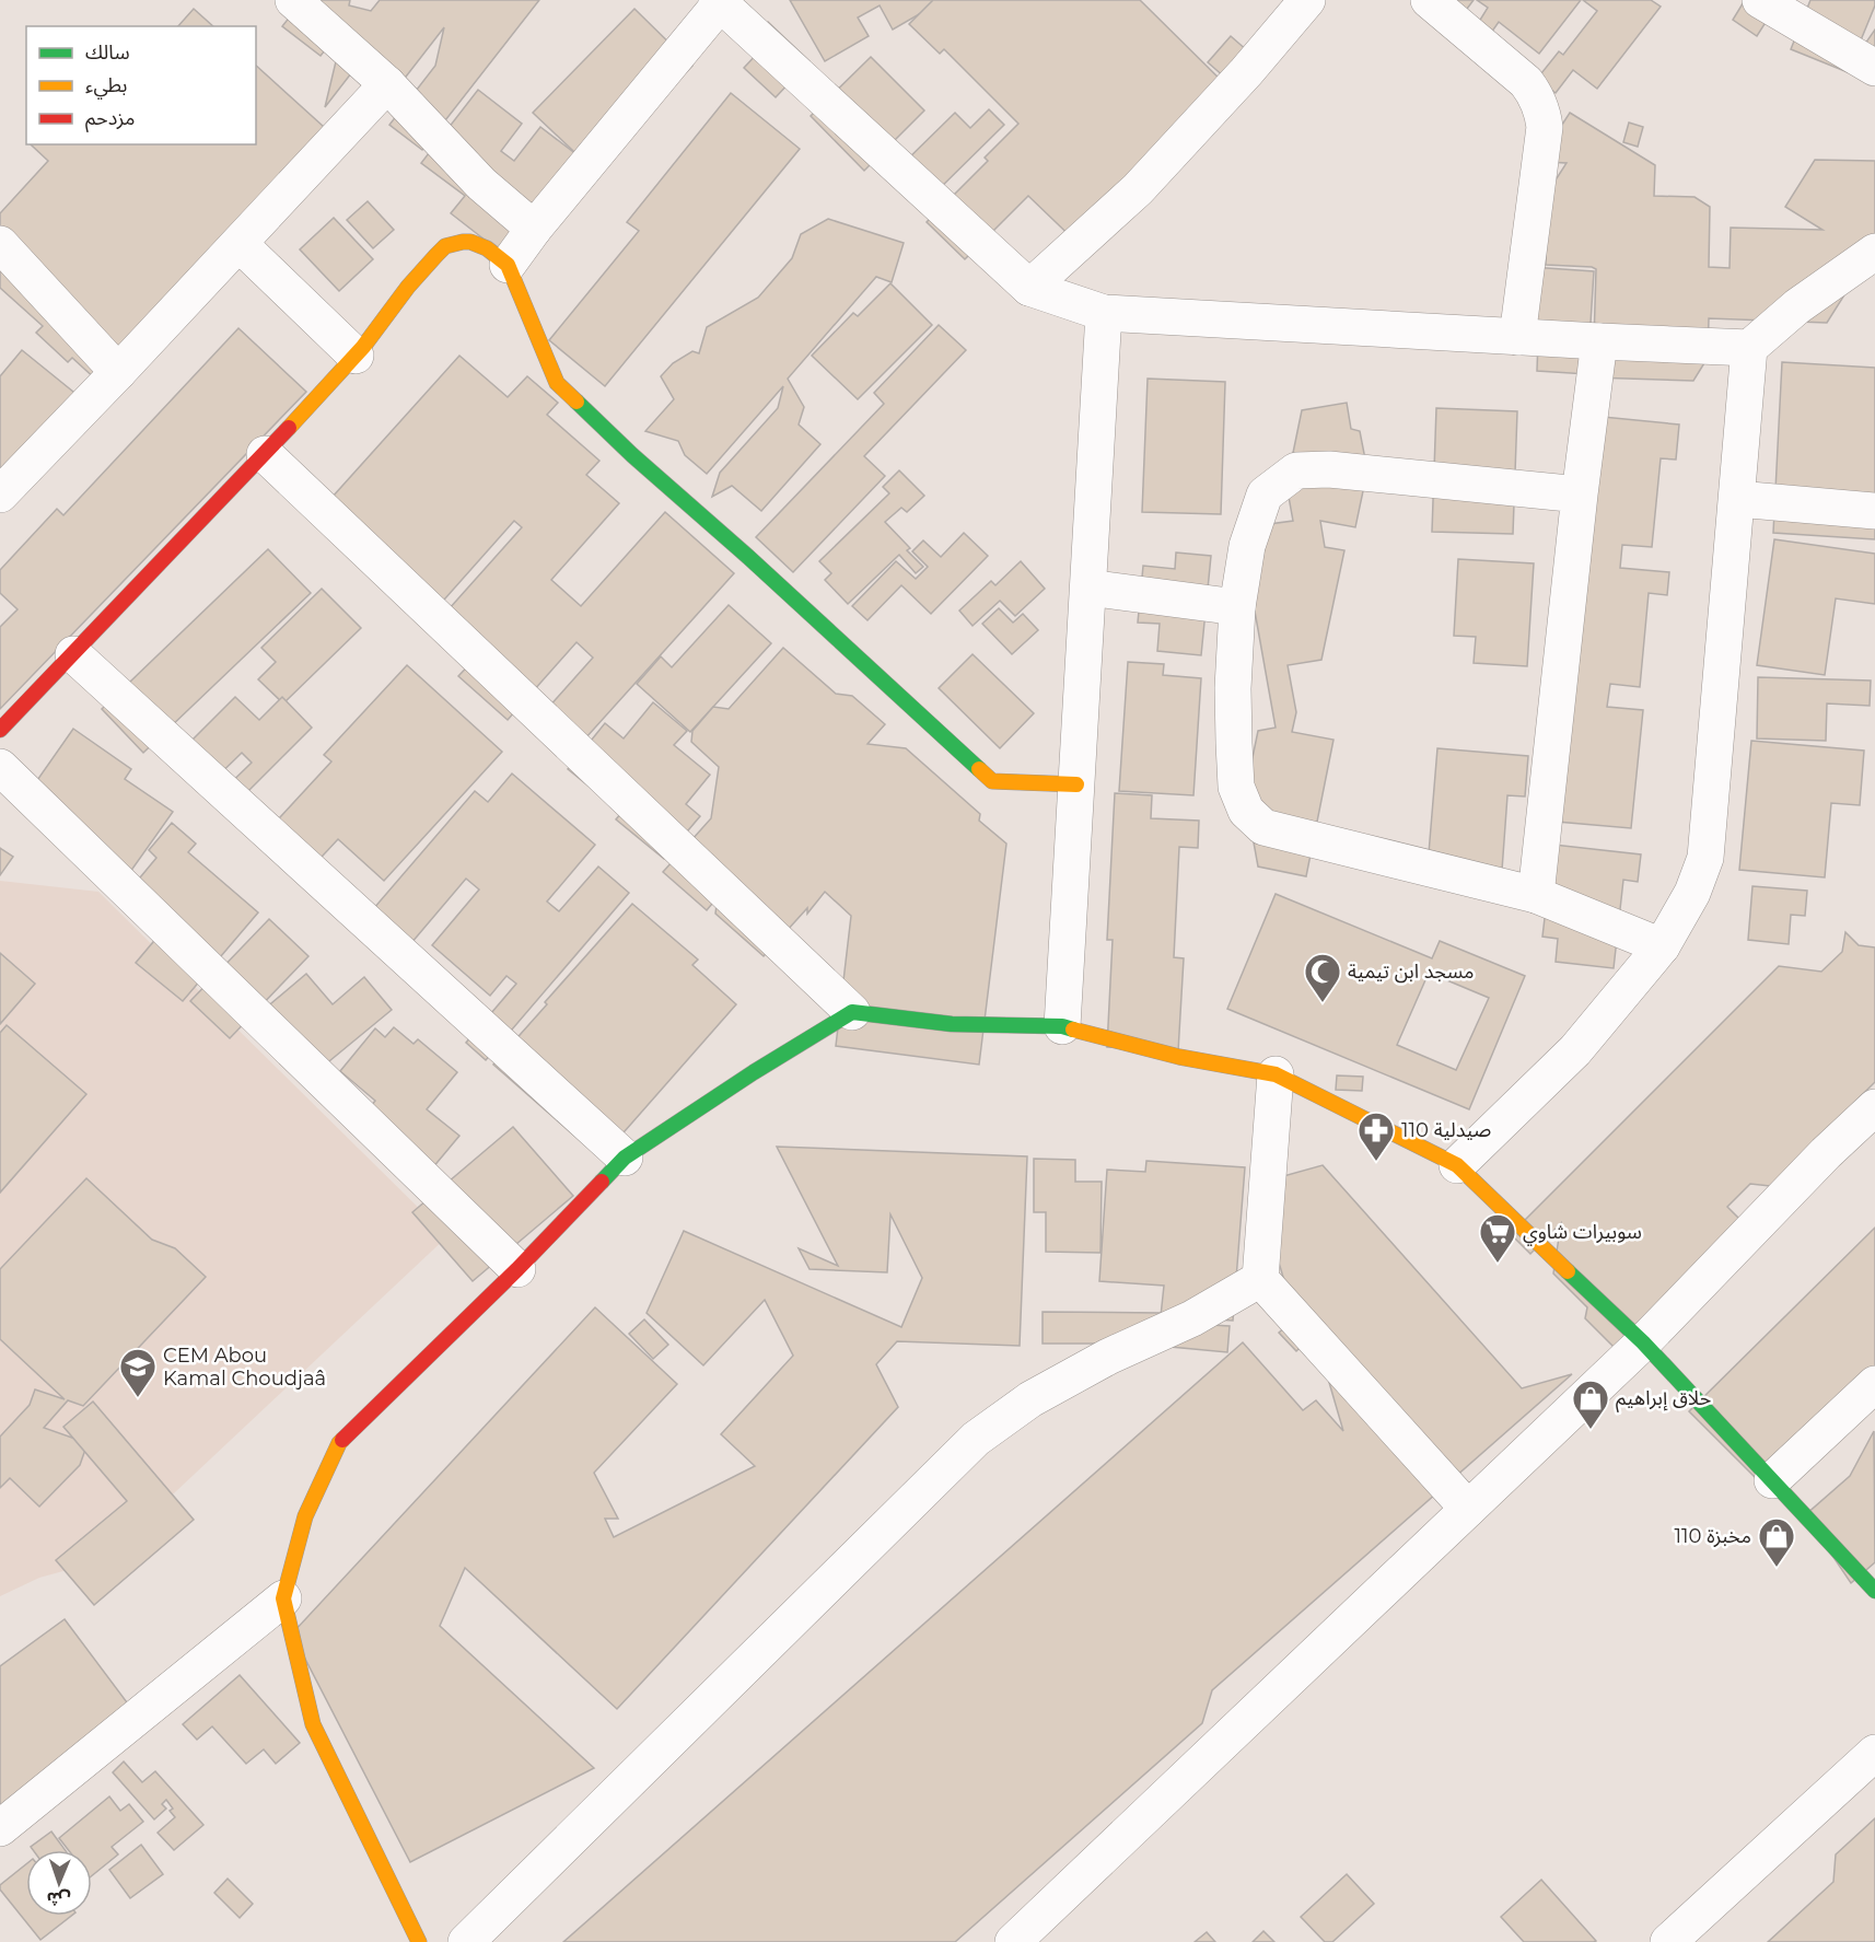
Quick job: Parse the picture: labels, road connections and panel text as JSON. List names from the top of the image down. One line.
{"places":{"mosque":["مسجد ابن تيمية"],"pharmacy":["صيدلية 110"],"supermarket":["سوبيرات شاوي"],"school or university":["CEM Abou Kamal Choudjaâ"],"shop":["حلاق إبراهيم","مخبزة 110"]},"legend":["سالك","بطيء","مزدحم"],"north":"bottom"}
